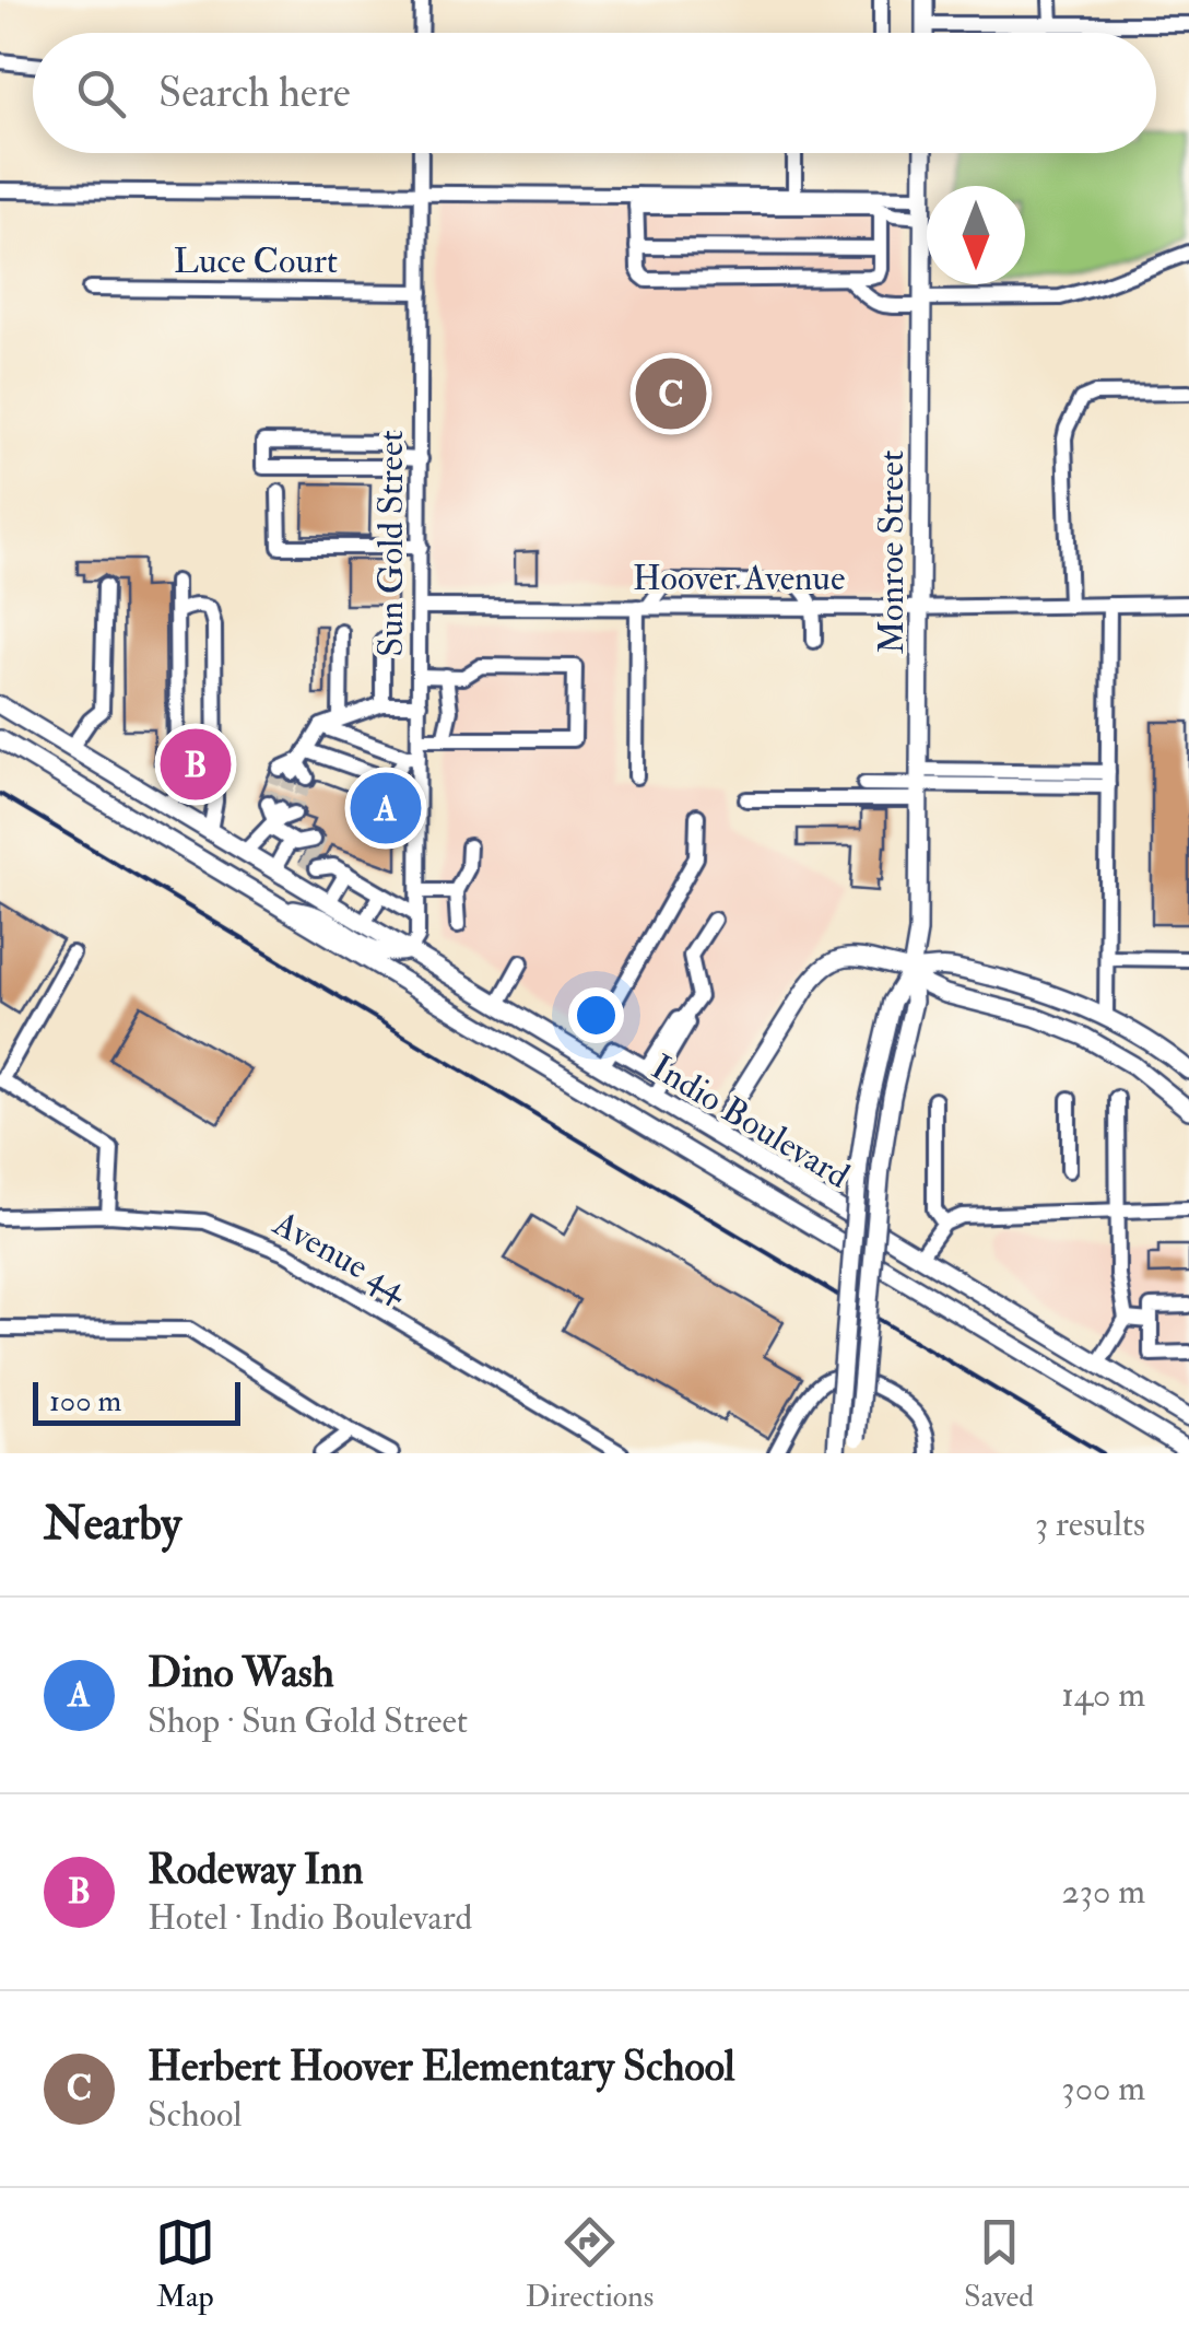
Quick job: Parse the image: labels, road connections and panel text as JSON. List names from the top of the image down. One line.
{"streets":{"main road":["Monroe Street","Indio Boulevard"],"street":["Luce Court","Sun Gold Street","Hoover Avenue","Avenue 44"]},"crossings":[["Luce Court","Sun Gold Street"],["Sun Gold Street","Hoover Avenue"],["Sun Gold Street","Indio Boulevard"],["Monroe Street","Hoover Avenue"]],"scale_bar":"100 m","north":"bottom","page":{"search":"Search here","pins":["C","B","A"],"scale":"100 m","heading":["Nearby","3 results"],"list":[{"mark":"A","name":"Dino Wash","note":"Shop · Sun Gold Street","value":"140 m"},{"mark":"B","name":"Rodeway Inn","note":"Hotel · Indio Boulevard","value":"230 m"},{"mark":"C","name":"Herbert Hoover Elementary School","note":"School","value":"300 m"}],"nav":["Map","Directions","Saved"]}}
